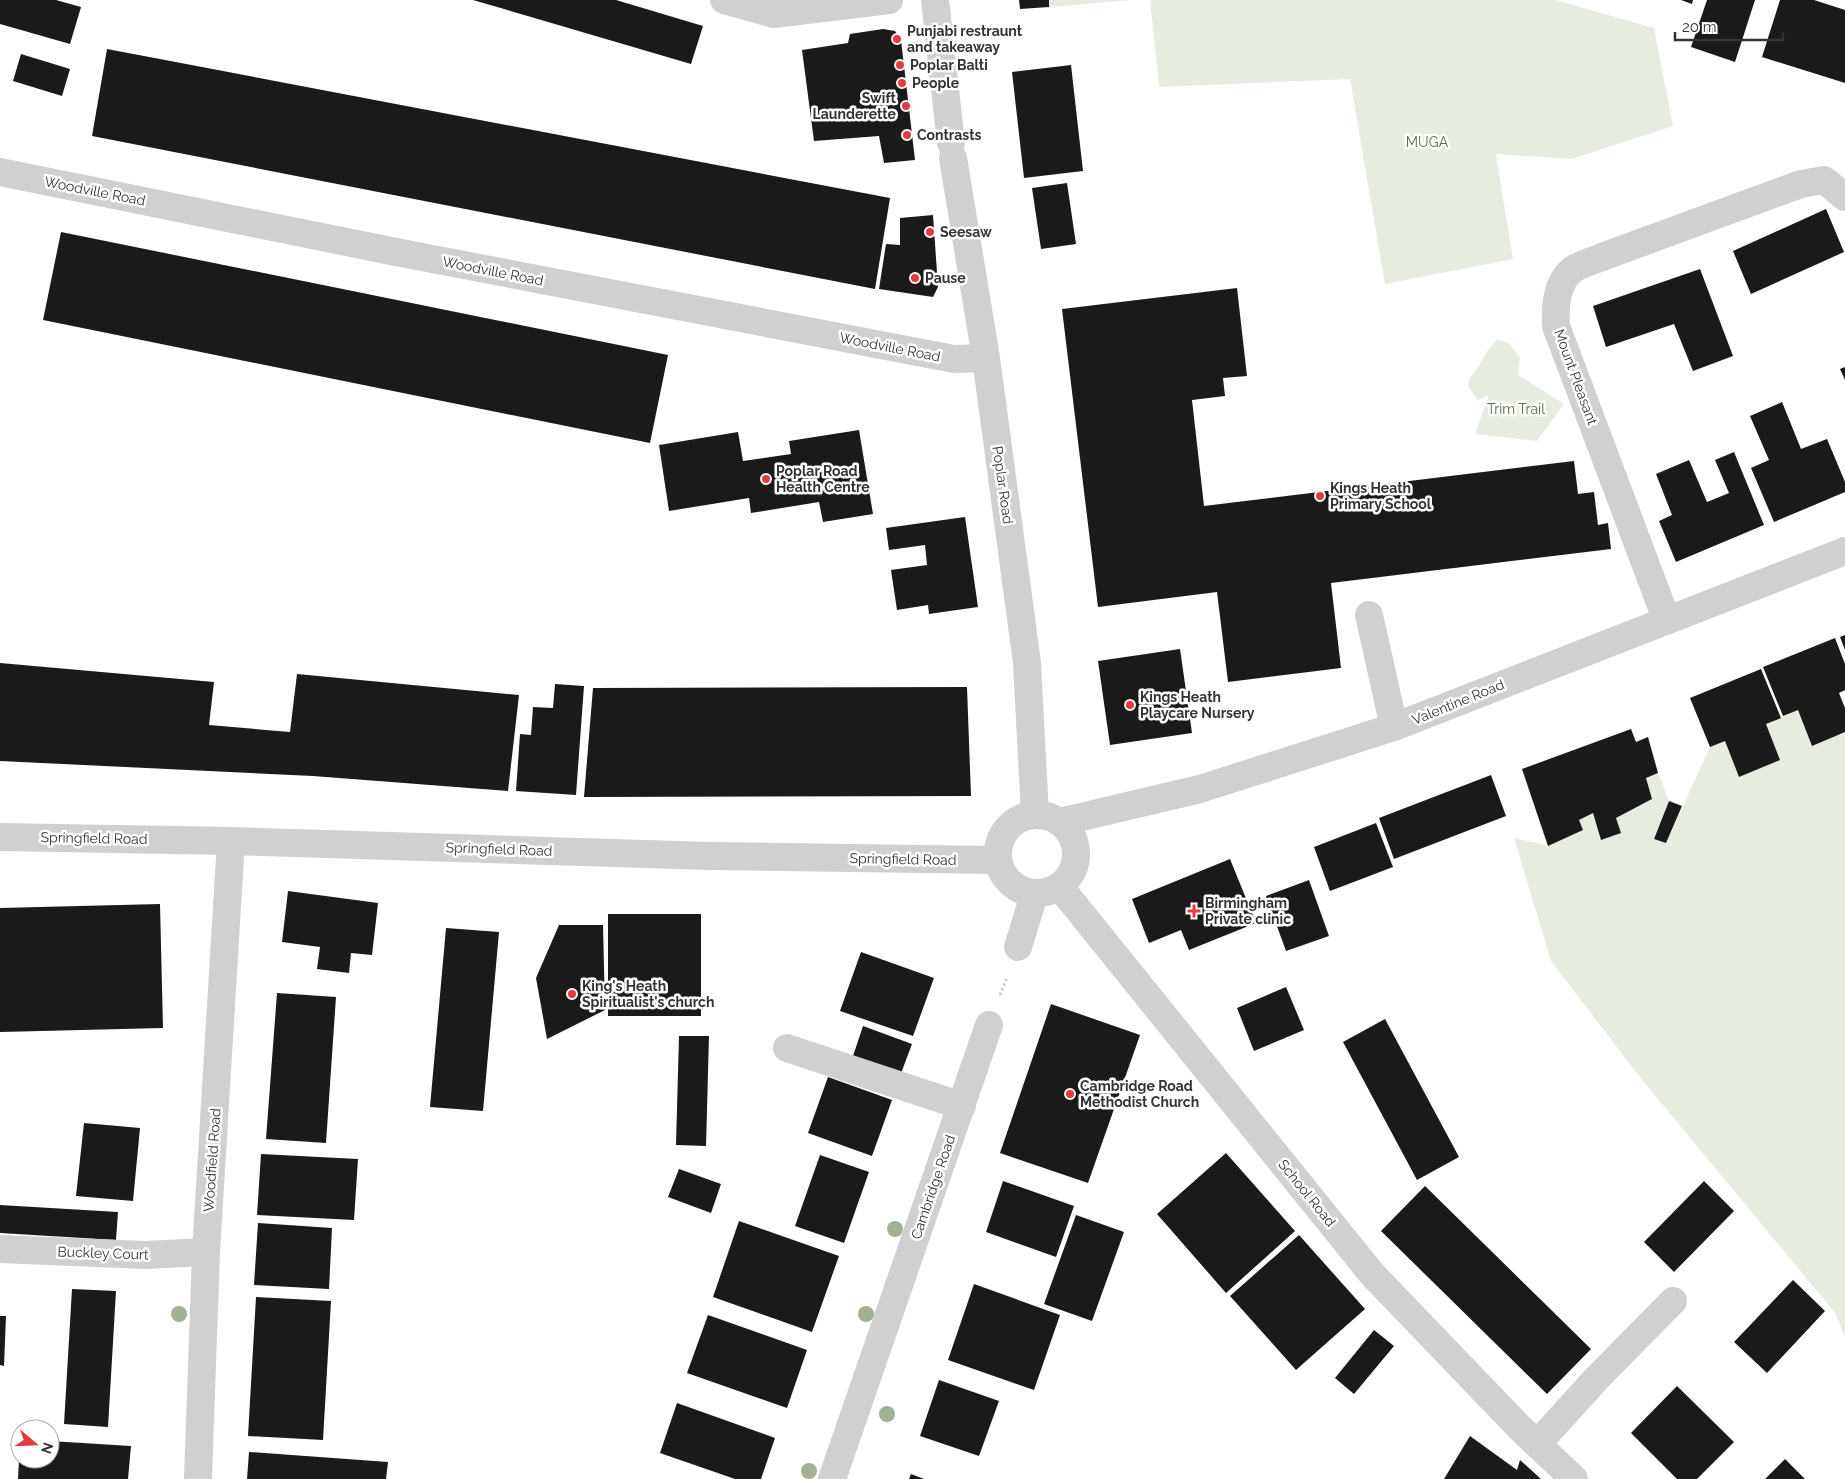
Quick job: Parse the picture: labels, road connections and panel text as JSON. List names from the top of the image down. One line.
{"streets":{"street":["Woodville Road","Mount Pleasant","Poplar Road","Valentine Road","Springfield Road","Woodfield Road","Cambridge Road","School Road","Buckley Court"]},"crossings":[["Woodville Road","Poplar Road"],["Mount Pleasant","Valentine Road"],["Poplar Road","Valentine Road"],["Poplar Road","Springfield Road"],["Poplar Road","School Road"],["Valentine Road","Springfield Road"],["Valentine Road","School Road"],["Springfield Road","Woodfield Road"],["Springfield Road","School Road"],["Woodfield Road","Buckley Court"]],"parks":["MUGA","Trim Trail"],"places":{"other":["Punjabi restraunt and takeaway","Poplar Balti","People","Swift Launderette","Contrasts","Seesaw","Pause","Poplar Road Health Centre","Kings Heath Primary School","Kings Heath Playcare Nursery","King's Heath Spiritualist's church","Cambridge Road Methodist Church"],"health":["Birmingham Private clinic"]},"scale_bar":"20 m","north":"right"}
